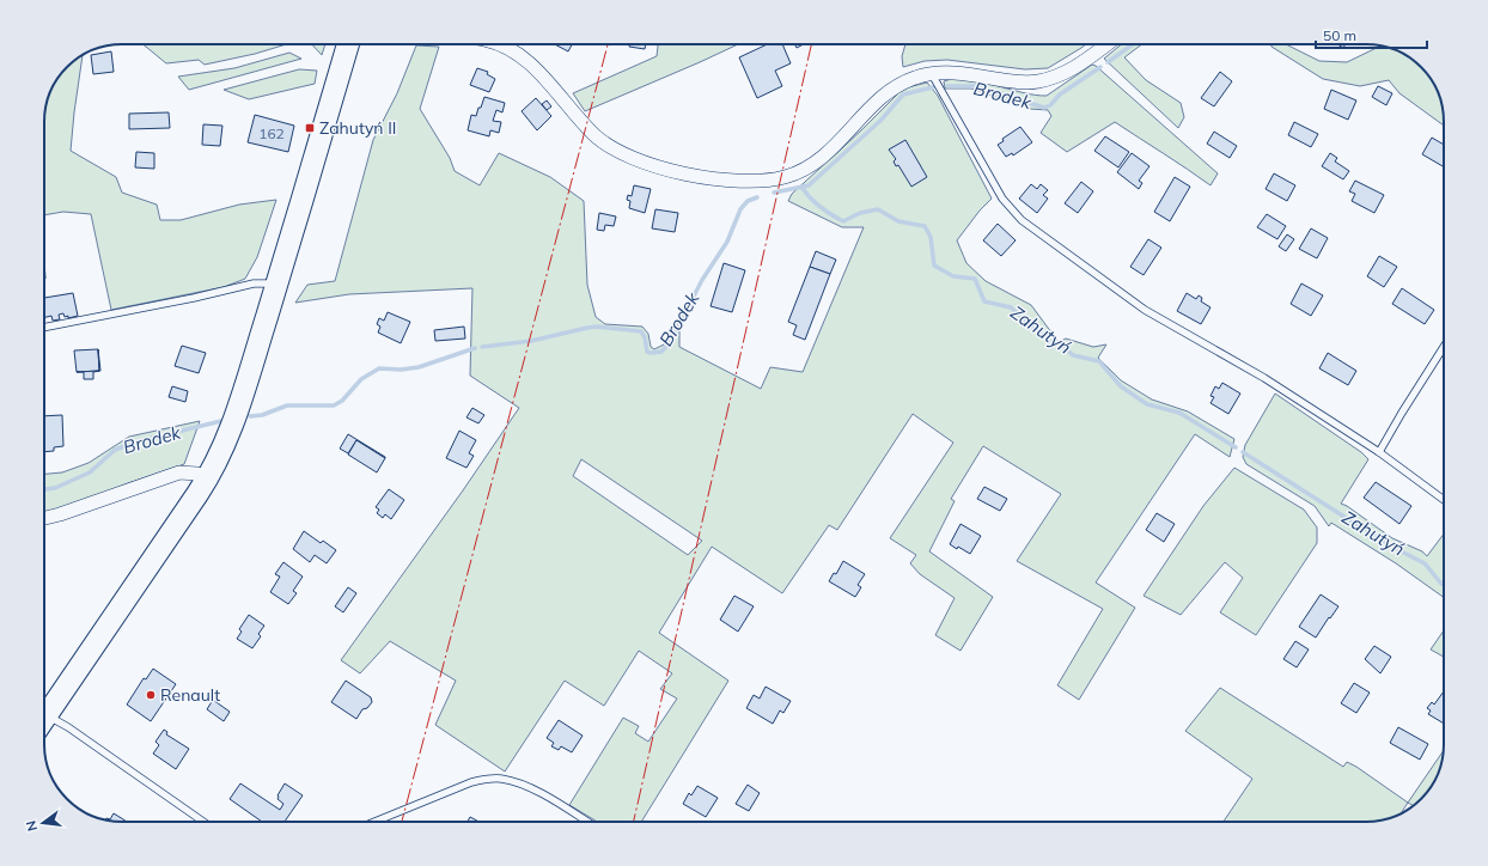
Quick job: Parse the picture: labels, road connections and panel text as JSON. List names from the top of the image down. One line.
{"water":["Brodek","Zahutyń"],"places":{"transit":["Zahutyń II"],"other":["Renault"]},"house_numbers":["162"],"scale_bar":"50 m","north":"left"}
